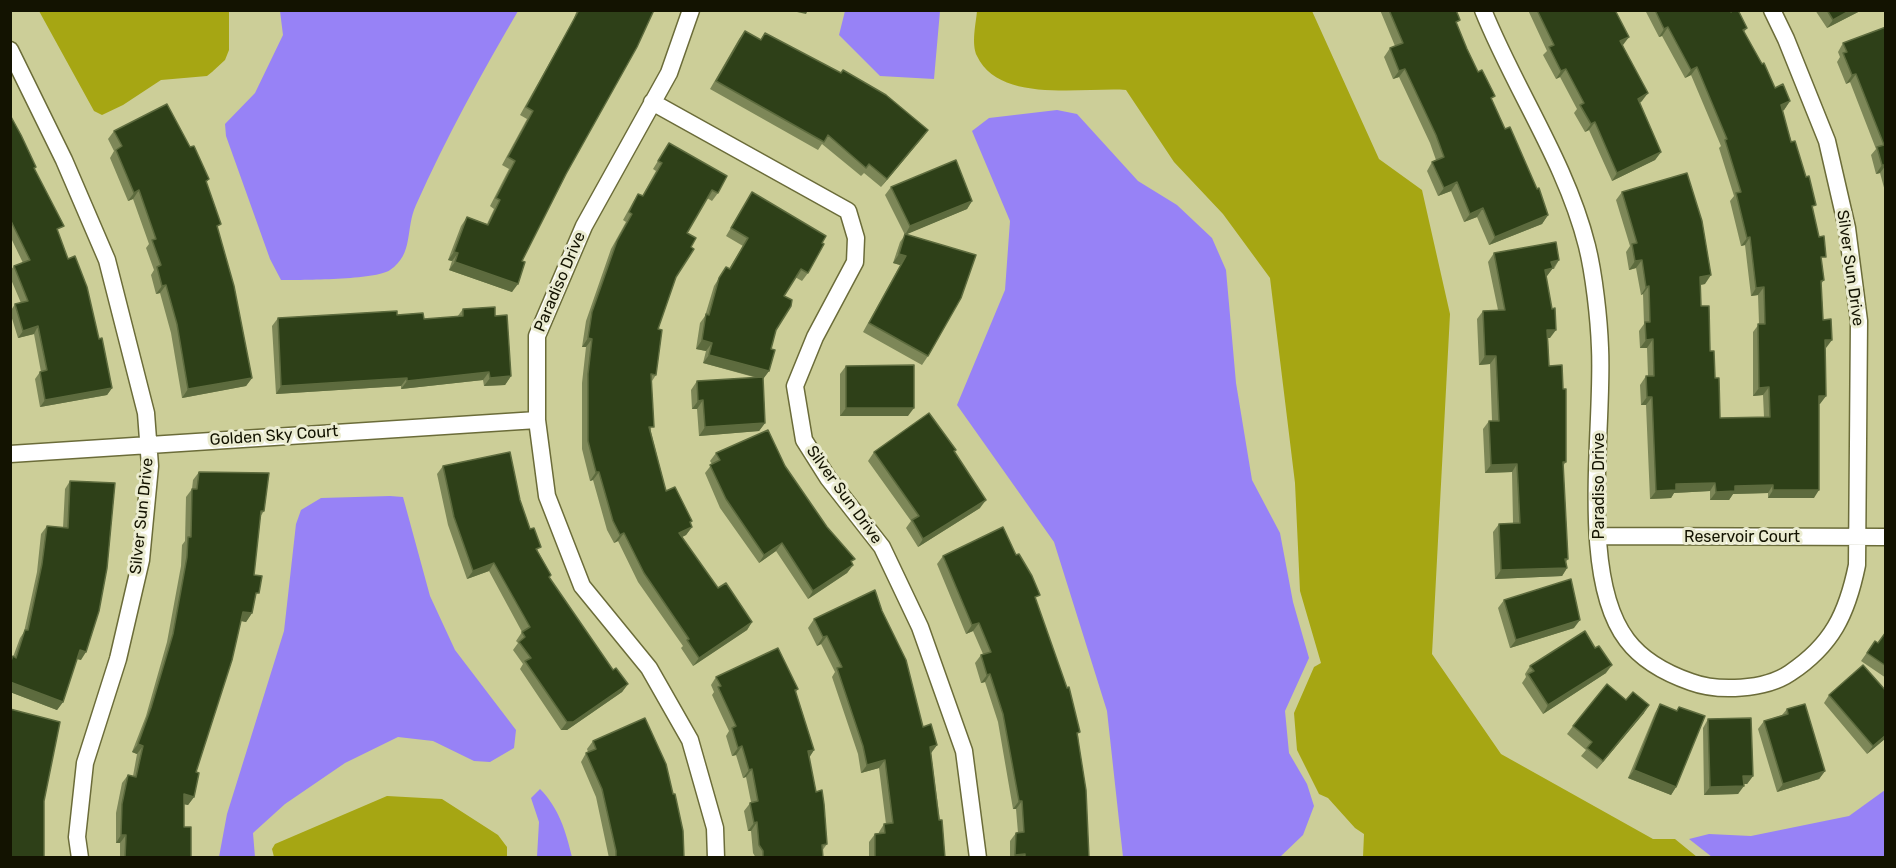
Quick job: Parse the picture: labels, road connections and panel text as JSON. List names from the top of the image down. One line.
{"streets":{"street":["Silver Sun Drive","Paradiso Drive","Golden Sky Court","Reservoir Court"]},"crossings":[["Silver Sun Drive","Paradiso Drive"],["Silver Sun Drive","Golden Sky Court"],["Silver Sun Drive","Reservoir Court"],["Paradiso Drive","Golden Sky Court"],["Paradiso Drive","Reservoir Court"]]}
